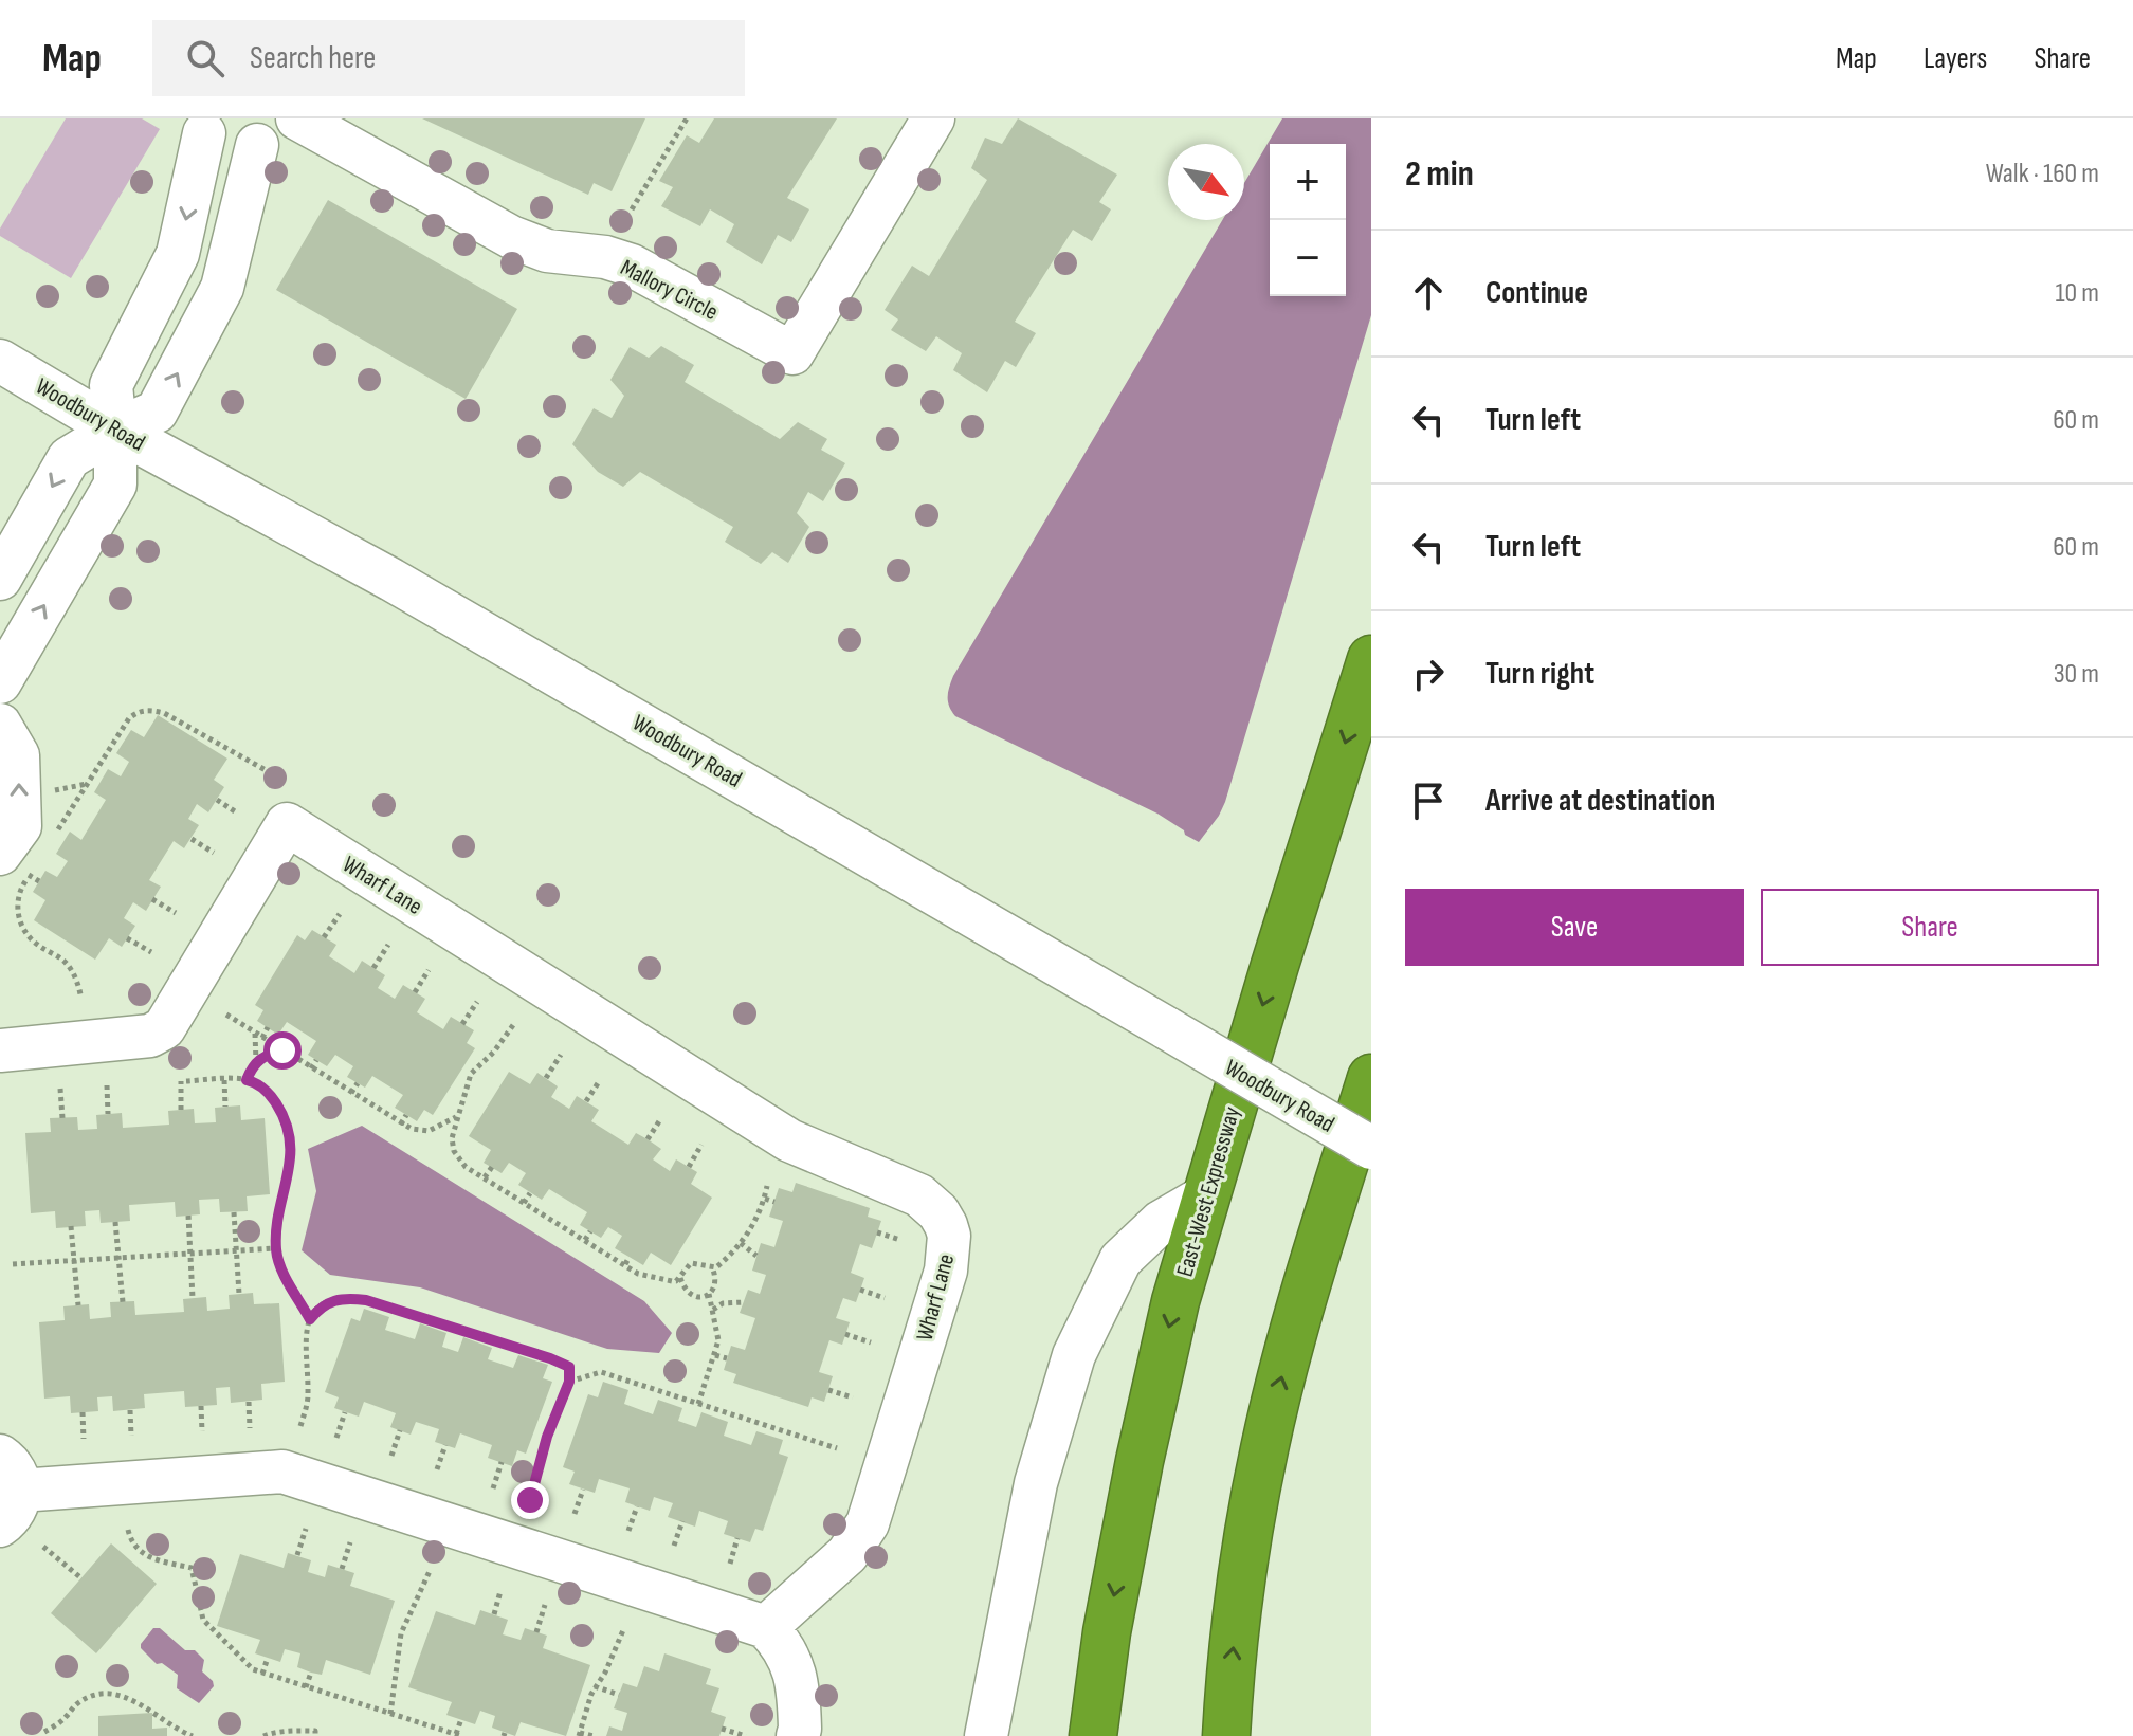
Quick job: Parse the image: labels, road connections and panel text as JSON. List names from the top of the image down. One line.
{"streets":{"highway":["East-West Expressway"],"street":["Mallory Circle","Woodbury Road","Wharf Lane"]},"north":"bottom right","page":{"header":"Map","search":"Search here","nav":["Map","Layers","Share"],"heading":["2 min","Walk · 160 m"],"map_buttons":["+","−"],"list":[["Continue","10 m"],["Turn left","60 m"],["Turn left","60 m"],["Turn right","30 m"],"Arrive at destination"],"buttons":["Save","Share"]}}
